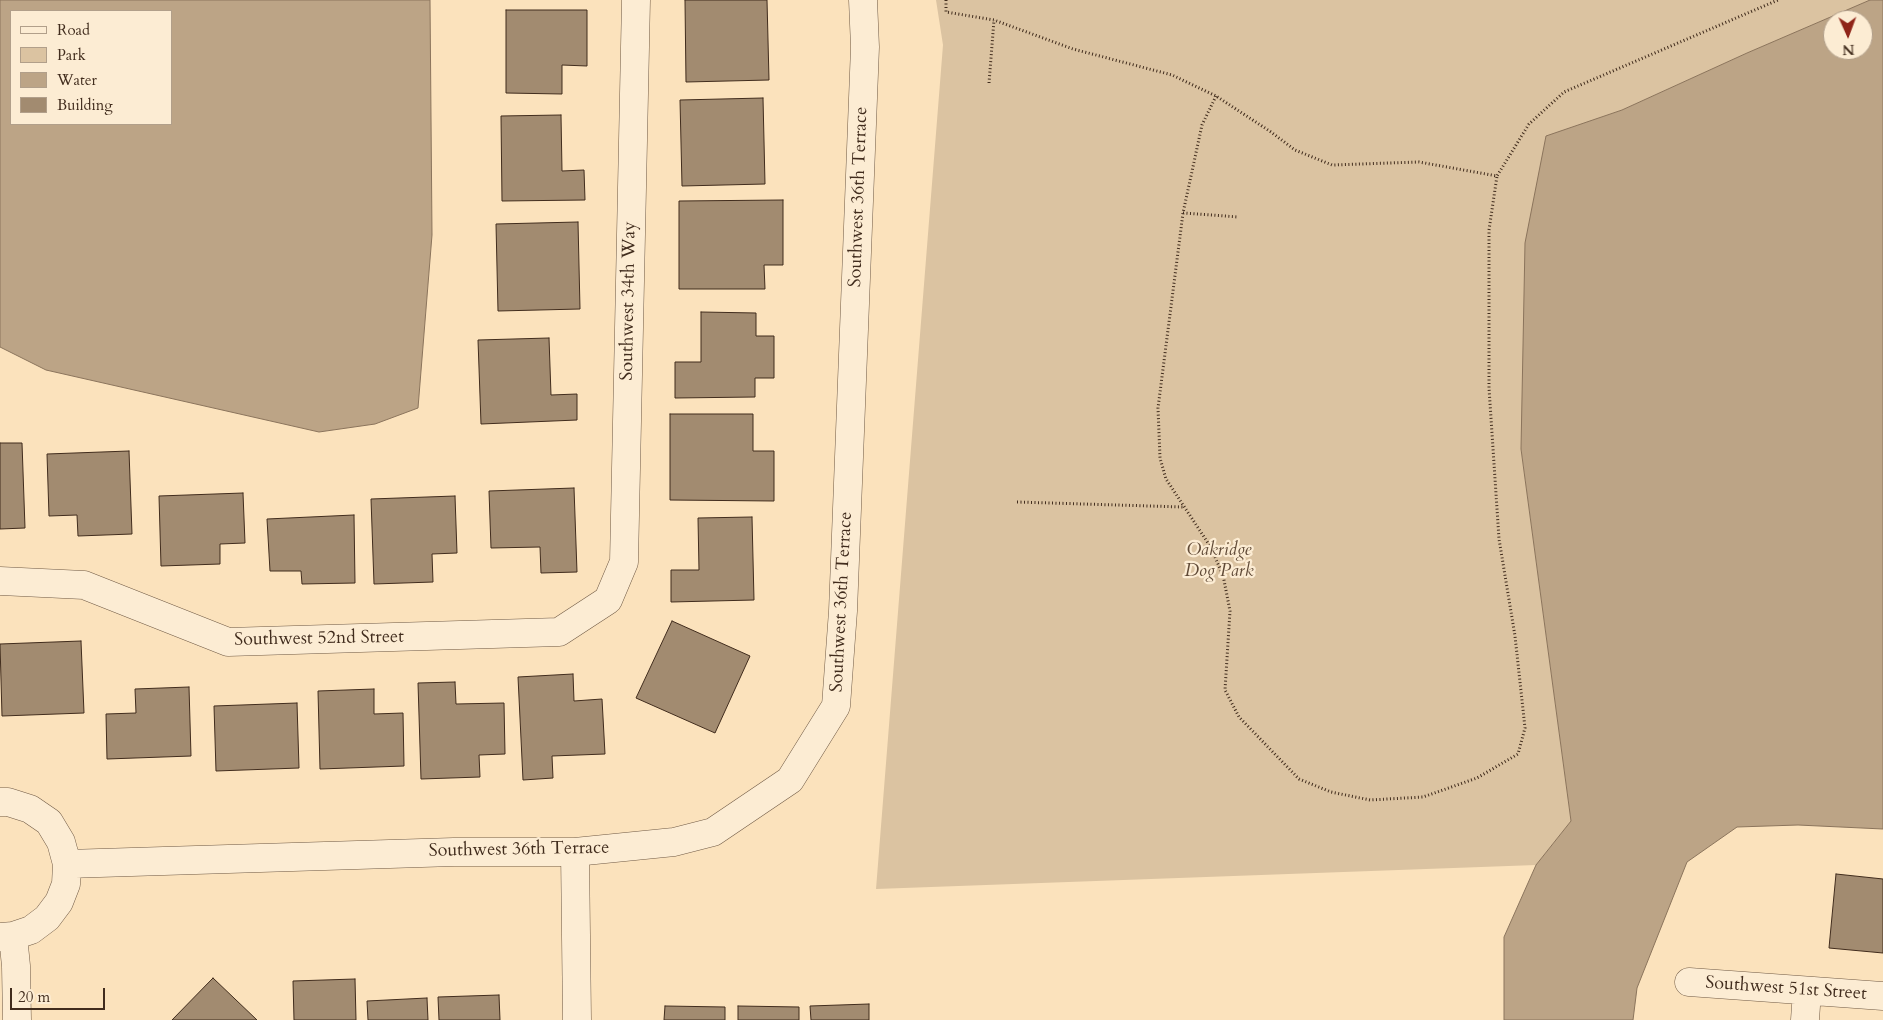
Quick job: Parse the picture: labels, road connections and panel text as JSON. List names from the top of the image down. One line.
{"streets":{"street":["Southwest 36th Terrace","Southwest 34th Way","Southwest 52nd Street","Southwest 51st Street"]},"crossings":[["Southwest 34th Way","Southwest 52nd Street"]],"parks":["Oakridge Dog Park"],"legend":["Road","Park","Water","Building"],"scale_bar":"20 m","north":"bottom"}
